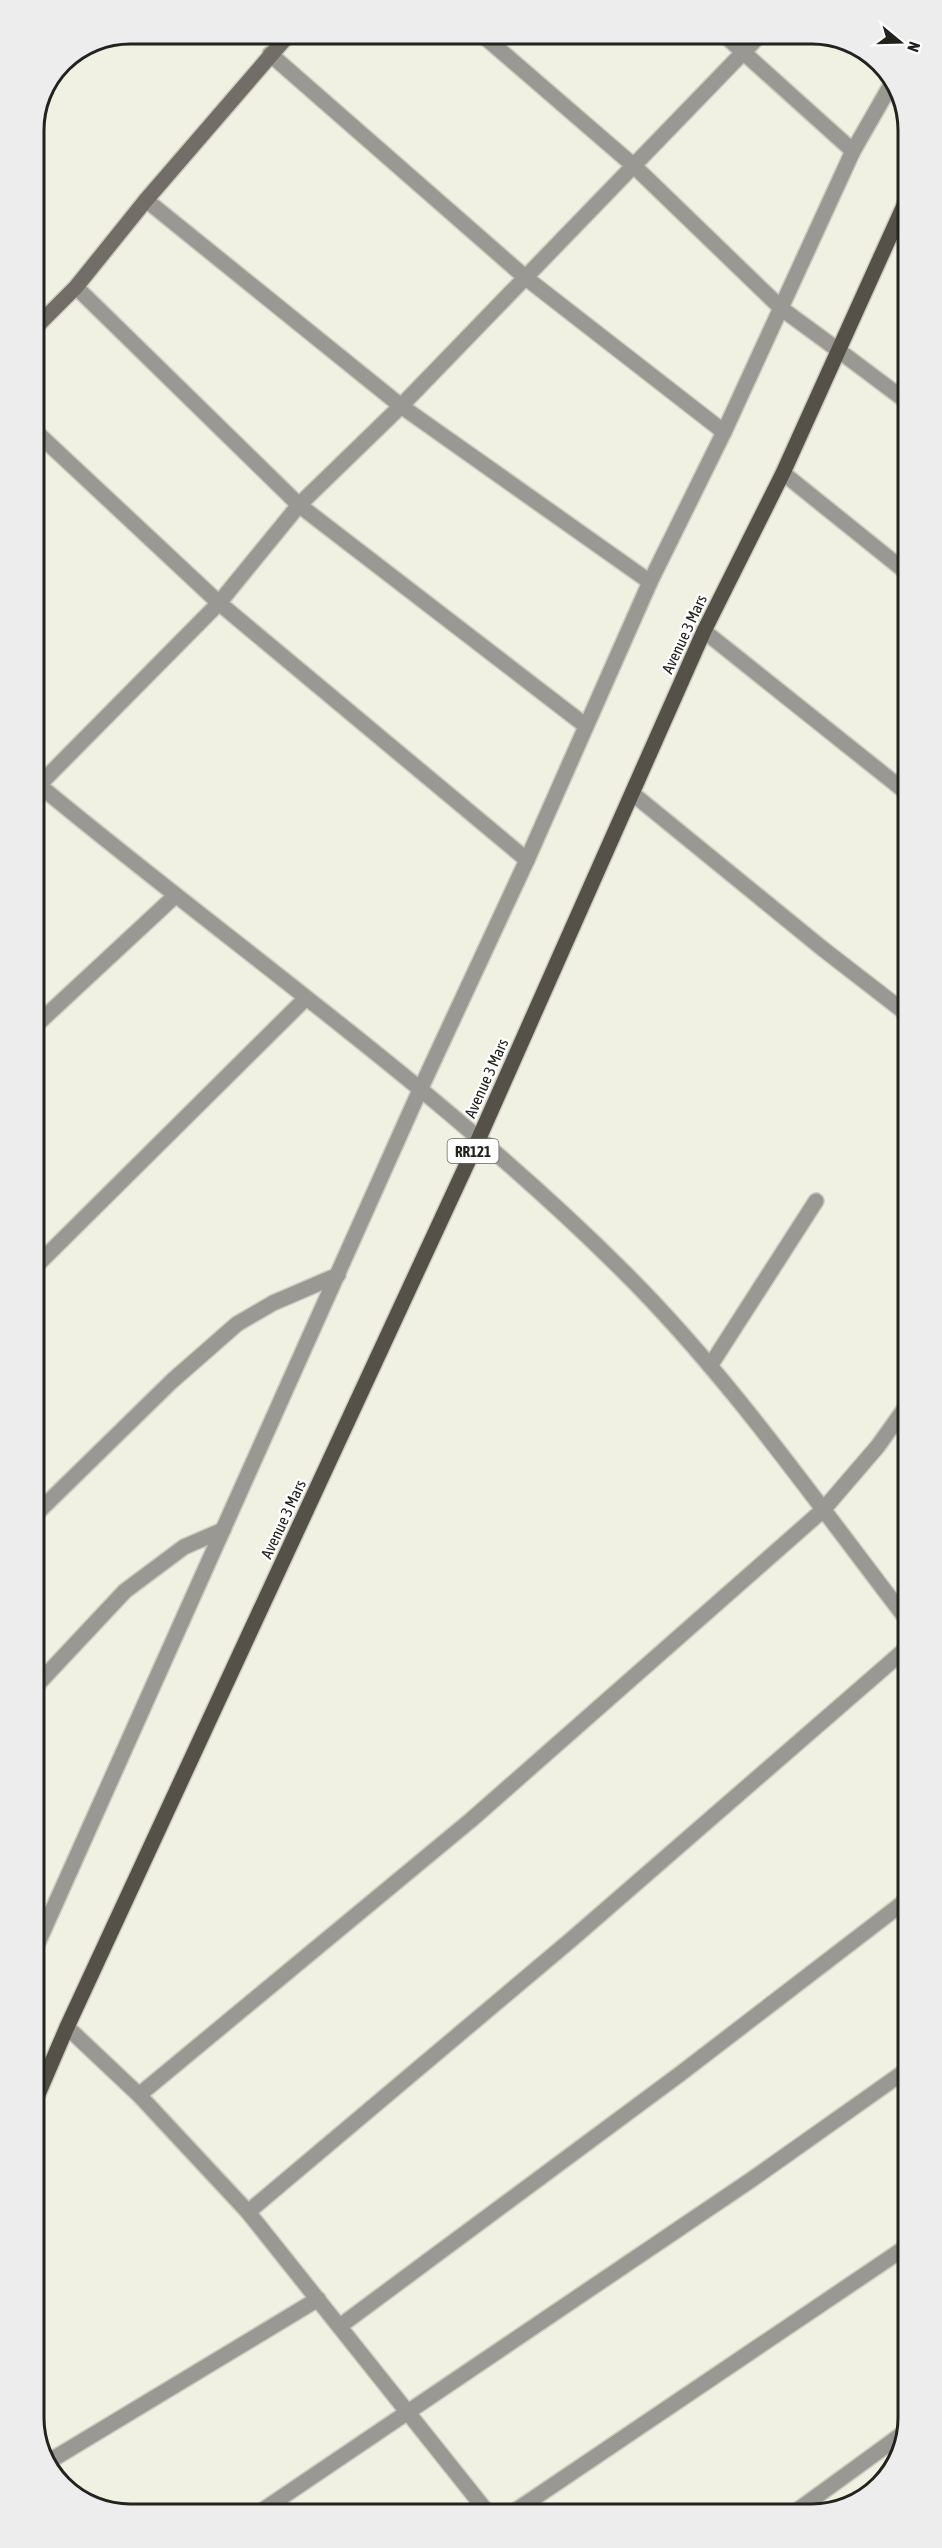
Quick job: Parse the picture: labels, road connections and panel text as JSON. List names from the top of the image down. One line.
{"streets":{"main road":["Avenue 3 Mars","RR121"]},"north":"right"}
